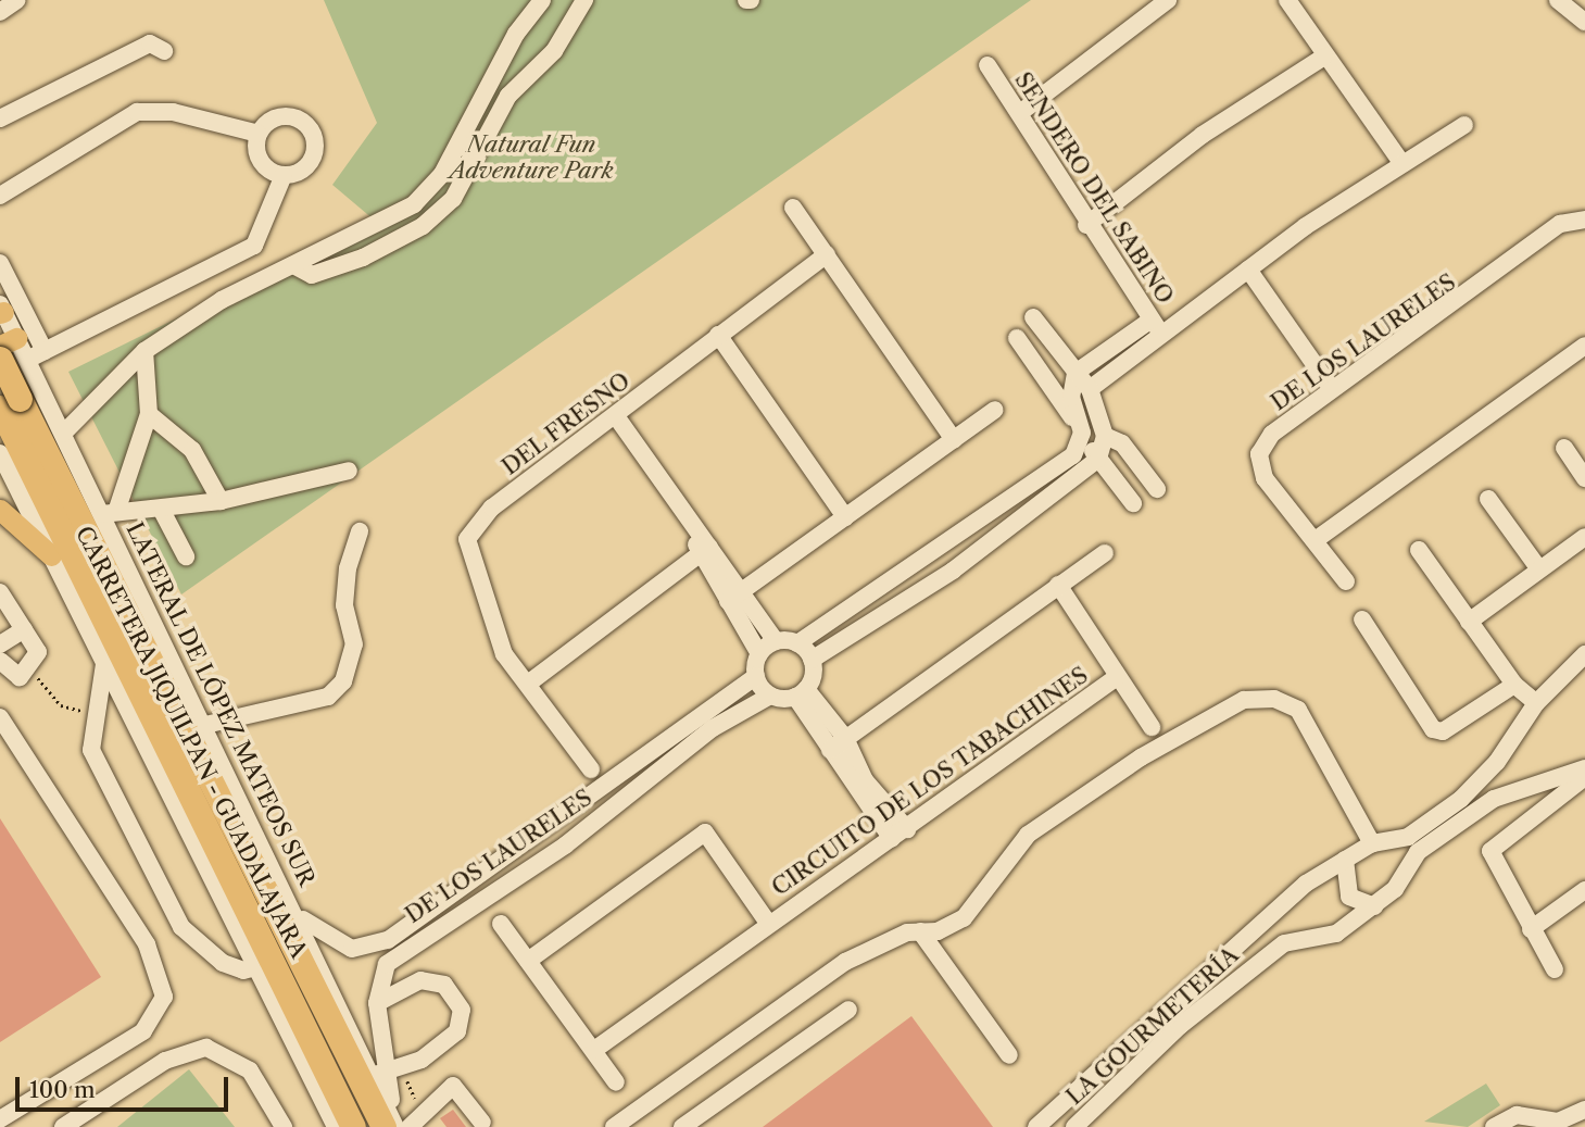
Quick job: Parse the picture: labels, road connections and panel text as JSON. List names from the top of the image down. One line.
{"streets":{"highway":["CARRETERA JIQUILPAN - GUADALAJARA"],"street":["SENDERO DEL SABINO","DE LOS LAURELES","DEL FRESNO","LATERAL DE LÓPEZ MATEOS SUR","CIRCUITO DE LOS TABACHINES","LA GOURMETERÍA"]},"crossings":[["DE LOS LAURELES","LATERAL DE LÓPEZ MATEOS SUR"],["DE LOS LAURELES","CARRETERA JIQUILPAN - GUADALAJARA"]],"parks":["Natural Fun Adventure Park"],"scale_bar":"100 m"}
